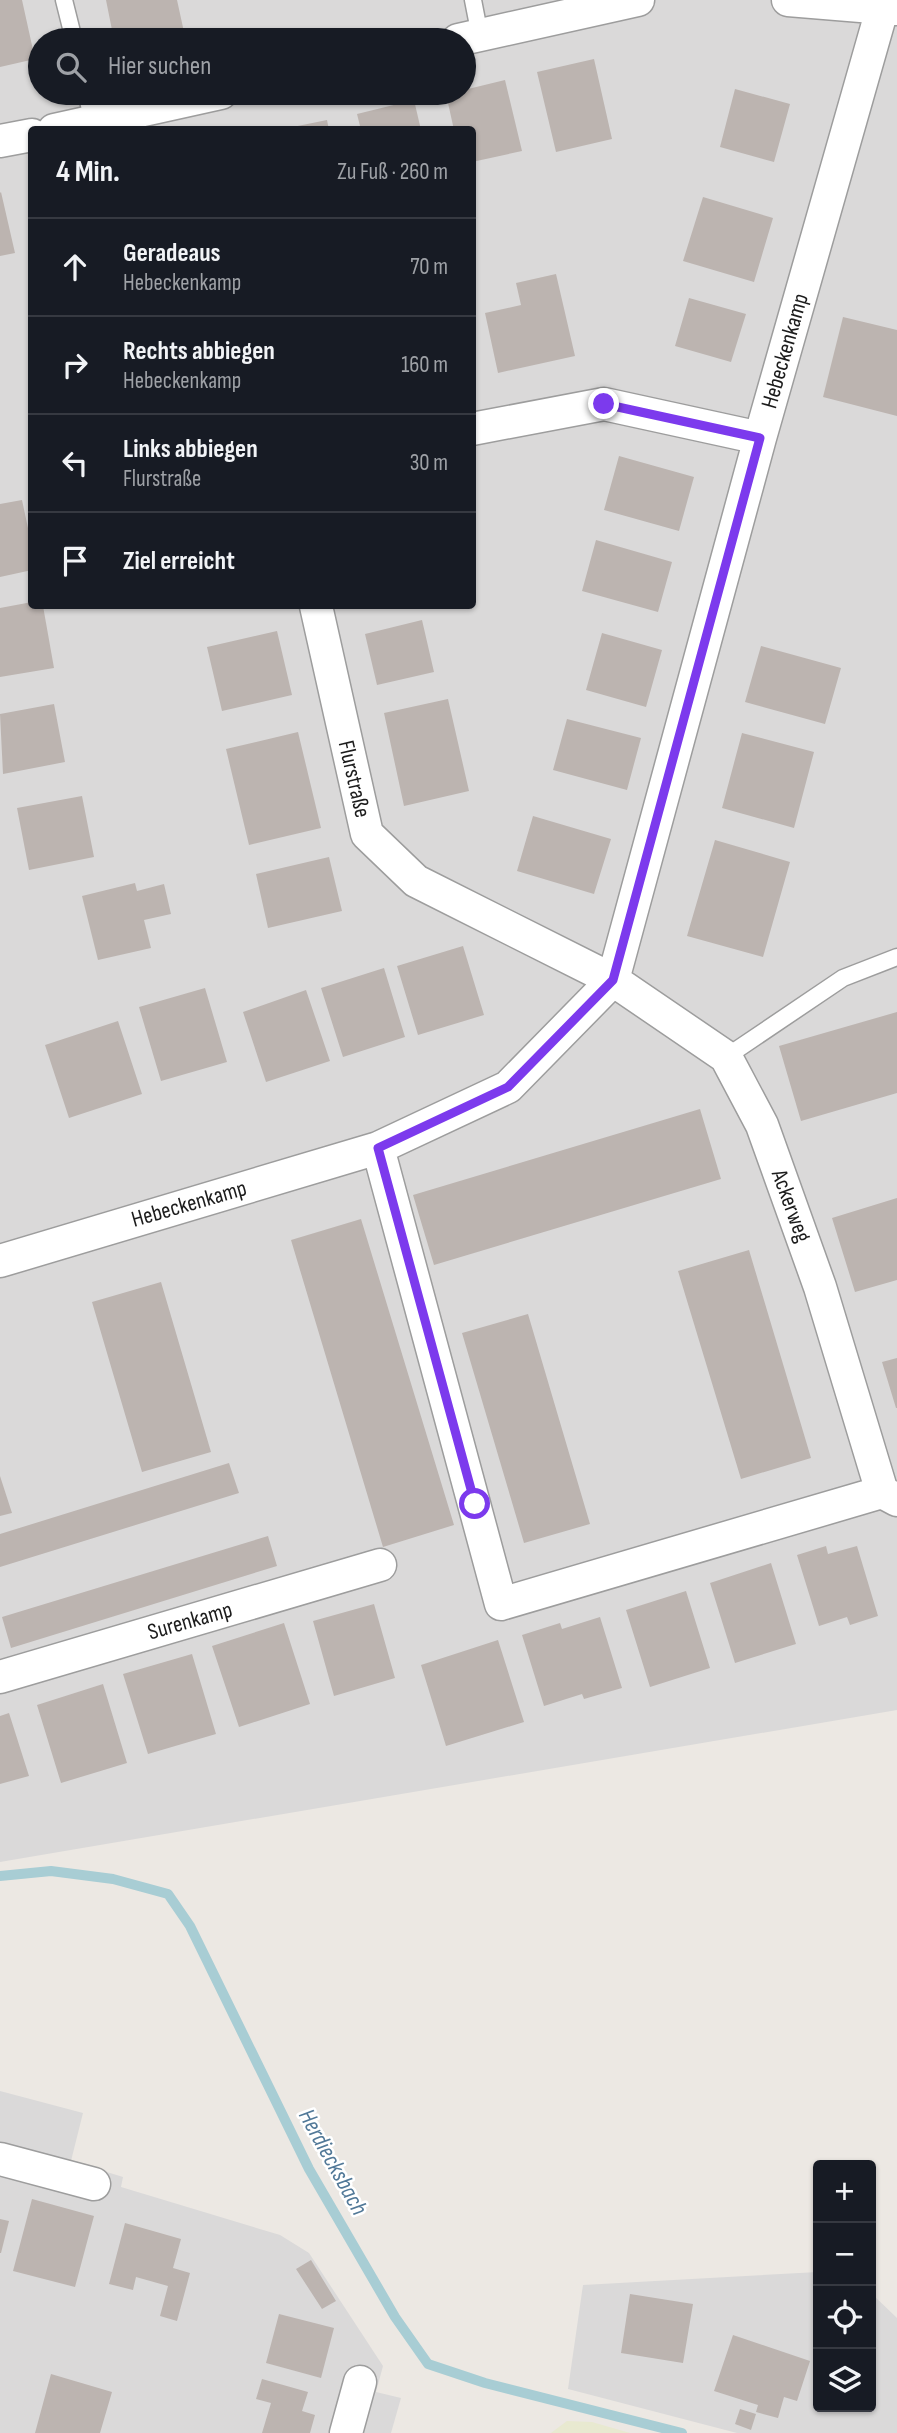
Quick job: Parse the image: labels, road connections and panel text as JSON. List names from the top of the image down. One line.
{"streets":{"street":["Hebeckenkamp","Flurstraße","Ackerweg","Surenkamp"]},"crossings":[["Hebeckenkamp","Flurstraße"],["Hebeckenkamp","Ackerweg"],["Flurstraße","Ackerweg"]],"water":["Herdiecksbach"],"page":{"search":"Hier suchen","heading":["4 Min.","Zu Fuß · 260 m"],"list":[["Geradeaus","Hebeckenkamp","70 m"],["Rechts abbiegen","Hebeckenkamp","160 m"],["Links abbiegen","Flurstraße","30 m"],"Ziel erreicht"],"map_buttons":["+","−"]}}
